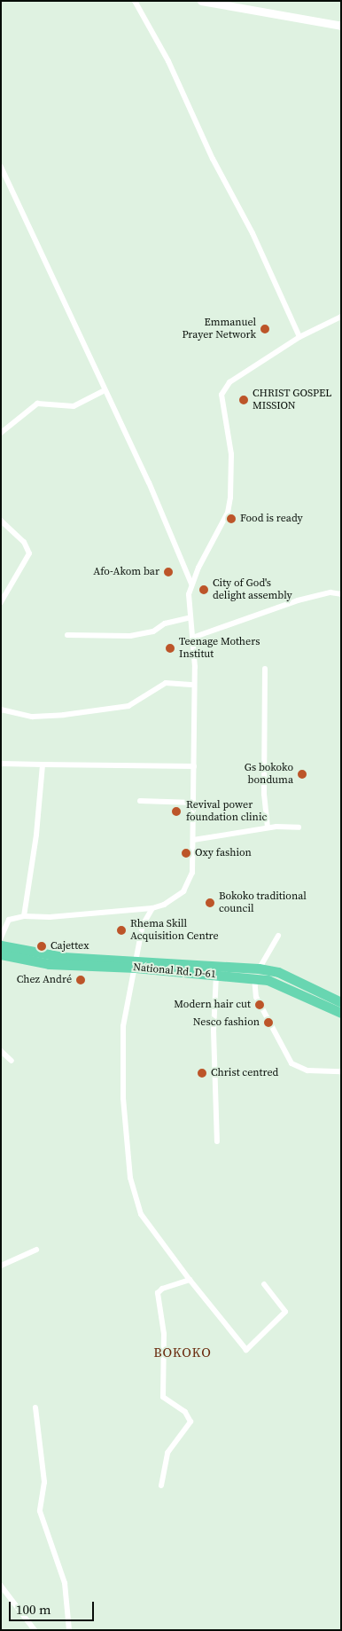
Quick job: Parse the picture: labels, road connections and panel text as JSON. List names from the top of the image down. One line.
{"streets":{"highway":["National Rd. D-61"]},"districts":["BOKOKO"],"places":["Emmanuel Prayer Network","CHRIST GOSPEL MISSION","Food is ready","Afo-Akom bar","City of God's delight assembly","Teenage Mothers Institut","Gs bokoko bonduma","Revival power foundation clinic","Oxy fashion","Bokoko traditional council","Rhema Skill Acquisition Centre","Cajettex","Chez André","Modern hair cut","Nesco fashion","Christ centred"],"scale_bar":"100 m"}
